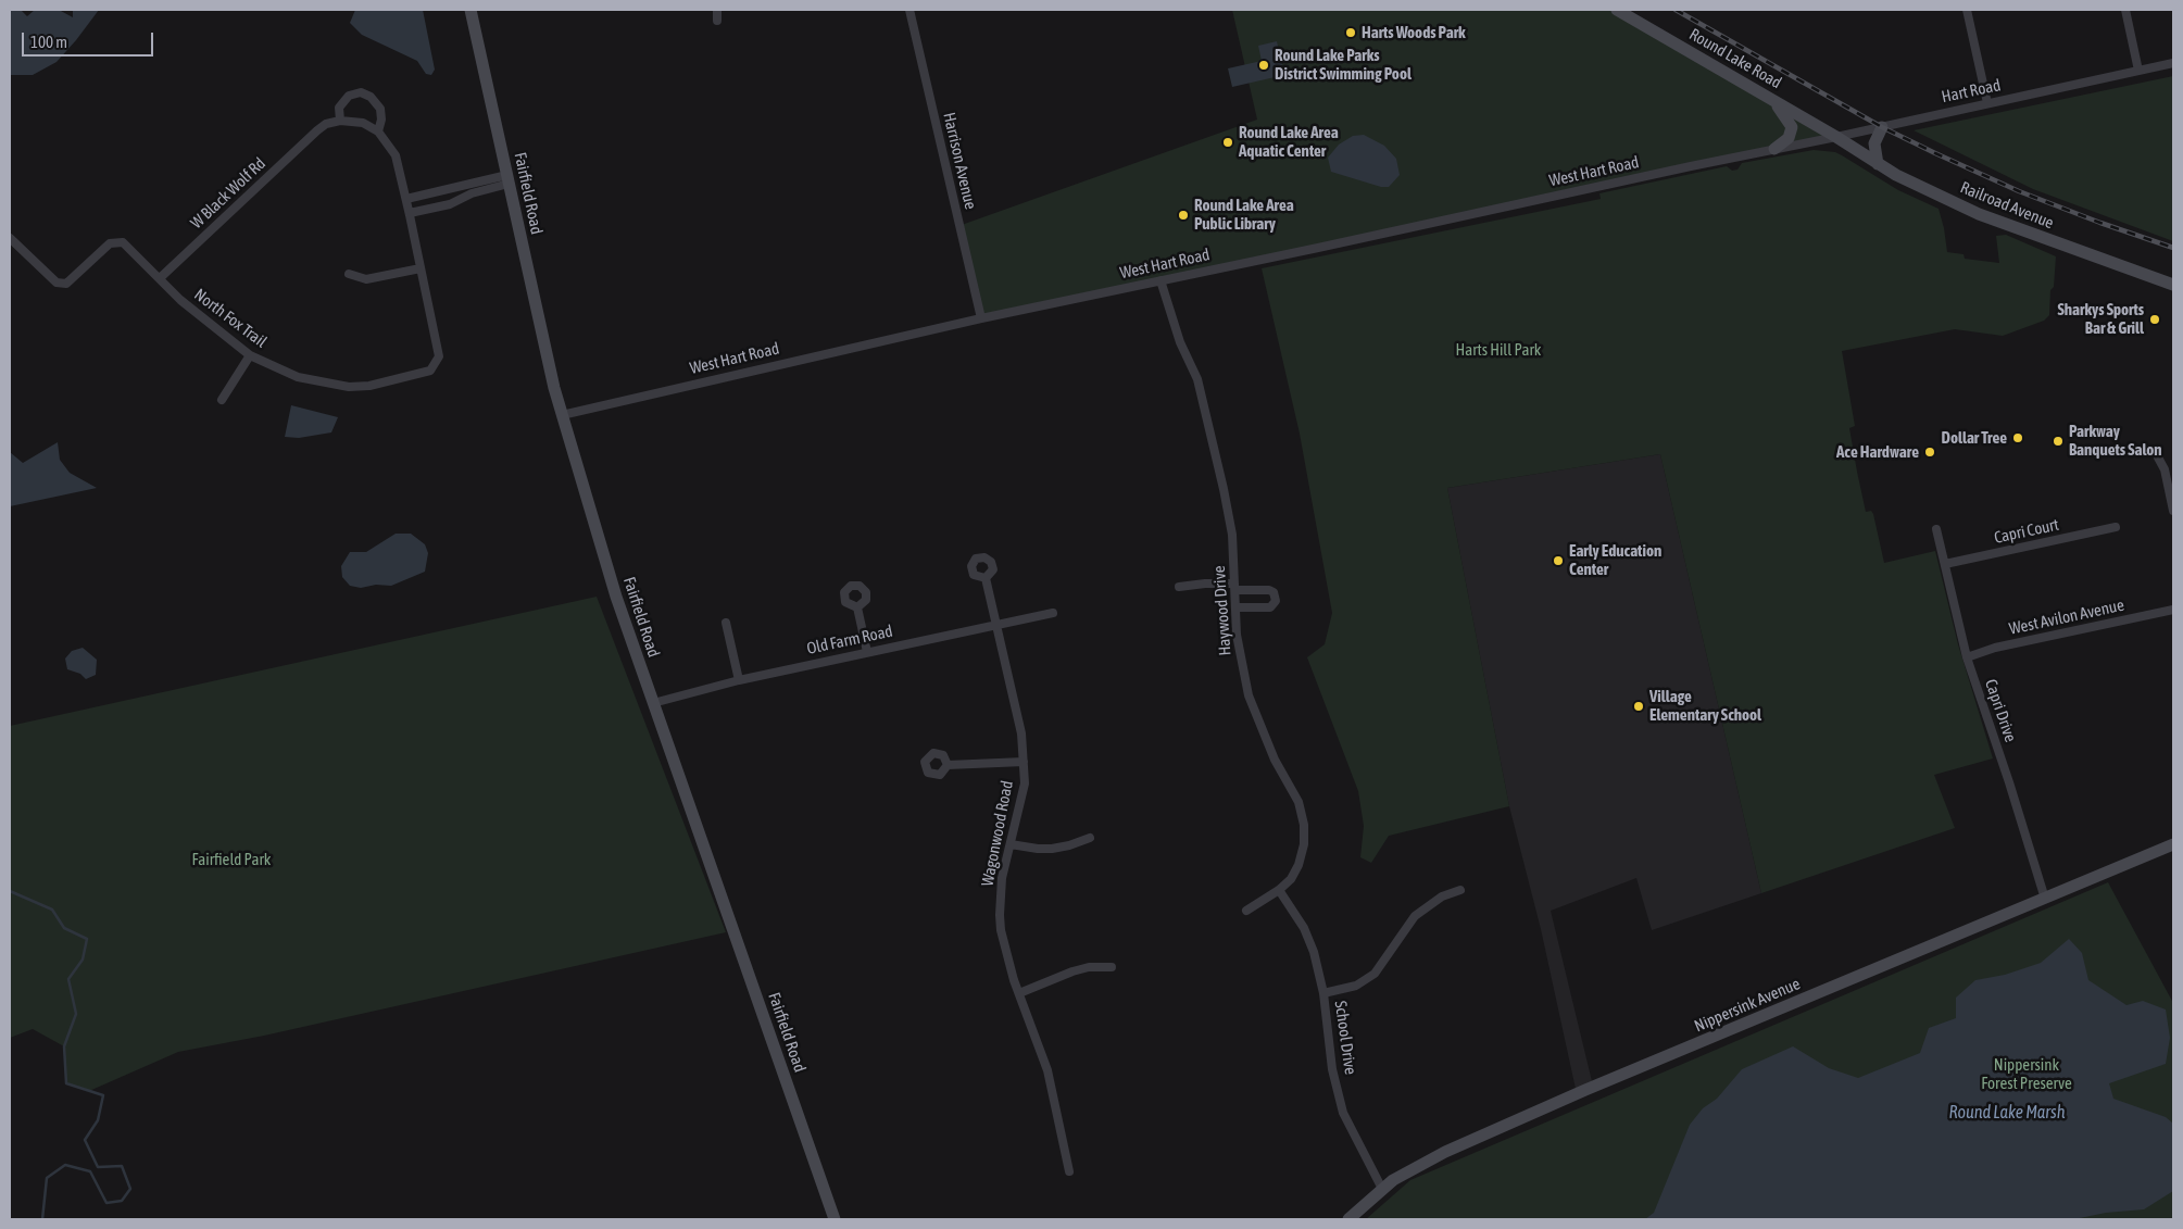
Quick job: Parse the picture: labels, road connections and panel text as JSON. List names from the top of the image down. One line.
{"streets":{"street":["Round Lake Road","Hart Road","Harrison Avenue","West Hart Road","W Black Wolf Rd","Fairfield Road","Railroad Avenue","North Fox Trail","Capri Court","Haywood Drive","West Avilon Avenue","Old Farm Road","Capri Drive","Wagonwood Road","Nippersink Avenue","School Drive"]},"crossings":[["Round Lake Road","Hart Road"],["Round Lake Road","Railroad Avenue"],["Hart Road","West Hart Road"],["Hart Road","Railroad Avenue"],["Harrison Avenue","West Hart Road"],["West Hart Road","Fairfield Road"],["West Hart Road","Haywood Drive"],["W Black Wolf Rd","North Fox Trail"],["Fairfield Road","Old Farm Road"],["Capri Court","Capri Drive"],["Haywood Drive","School Drive"],["West Avilon Avenue","Capri Drive"],["Old Farm Road","Wagonwood Road"],["Capri Drive","Nippersink Avenue"],["Nippersink Avenue","School Drive"]],"water":["Round Lake Marsh"],"parks":["Harts Hill Park","Fairfield Park","Nippersink Forest Preserve"],"places":["Harts Woods Park","Round Lake Parks District Swimming Pool","Round Lake Area Aquatic Center","Round Lake Area Public Library","Sharkys Sports Bar & Grill","Dollar Tree","Parkway Banquets Salon","Ace Hardware","Early Education Center","Village Elementary School"],"scale_bar":"100 m"}
